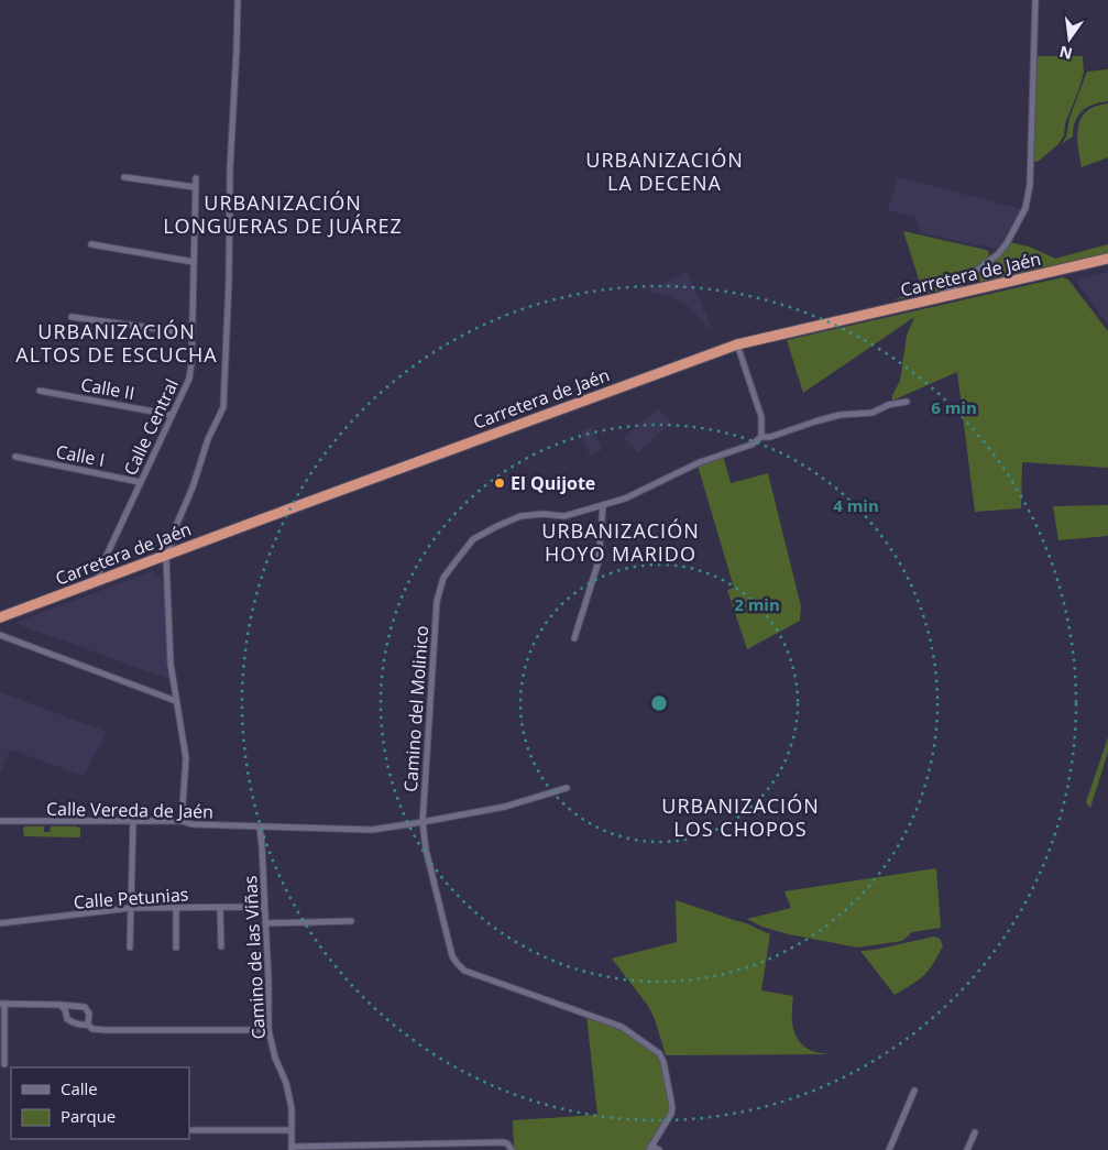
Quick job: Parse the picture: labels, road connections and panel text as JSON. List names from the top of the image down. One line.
{"streets":{"highway":["Carretera de Jaén"],"street":["Calle II","Calle Central","Calle I","Camino del Molinico","Calle Vereda de Jaén","Calle Petunias","Camino de las Viñas"]},"crossings":[["Carretera de Jaén","Calle Central"],["Calle II","Calle Central"],["Calle Central","Calle I"],["Camino del Molinico","Calle Vereda de Jaén"],["Calle Vereda de Jaén","Camino de las Viñas"],["Calle Petunias","Camino de las Viñas"]],"districts":["URBANIZACIÓN LA DECENA","URBANIZACIÓN LONGUERAS DE JUÁREZ","URBANIZACIÓN ALTOS DE ESCUCHA","URBANIZACIÓN HOYO MARIDO","URBANIZACIÓN LOS CHOPOS"],"places":["El Quijote"],"legend":["Calle","Parque"],"north":"bottom","rings":["6 min","4 min","2 min"]}
